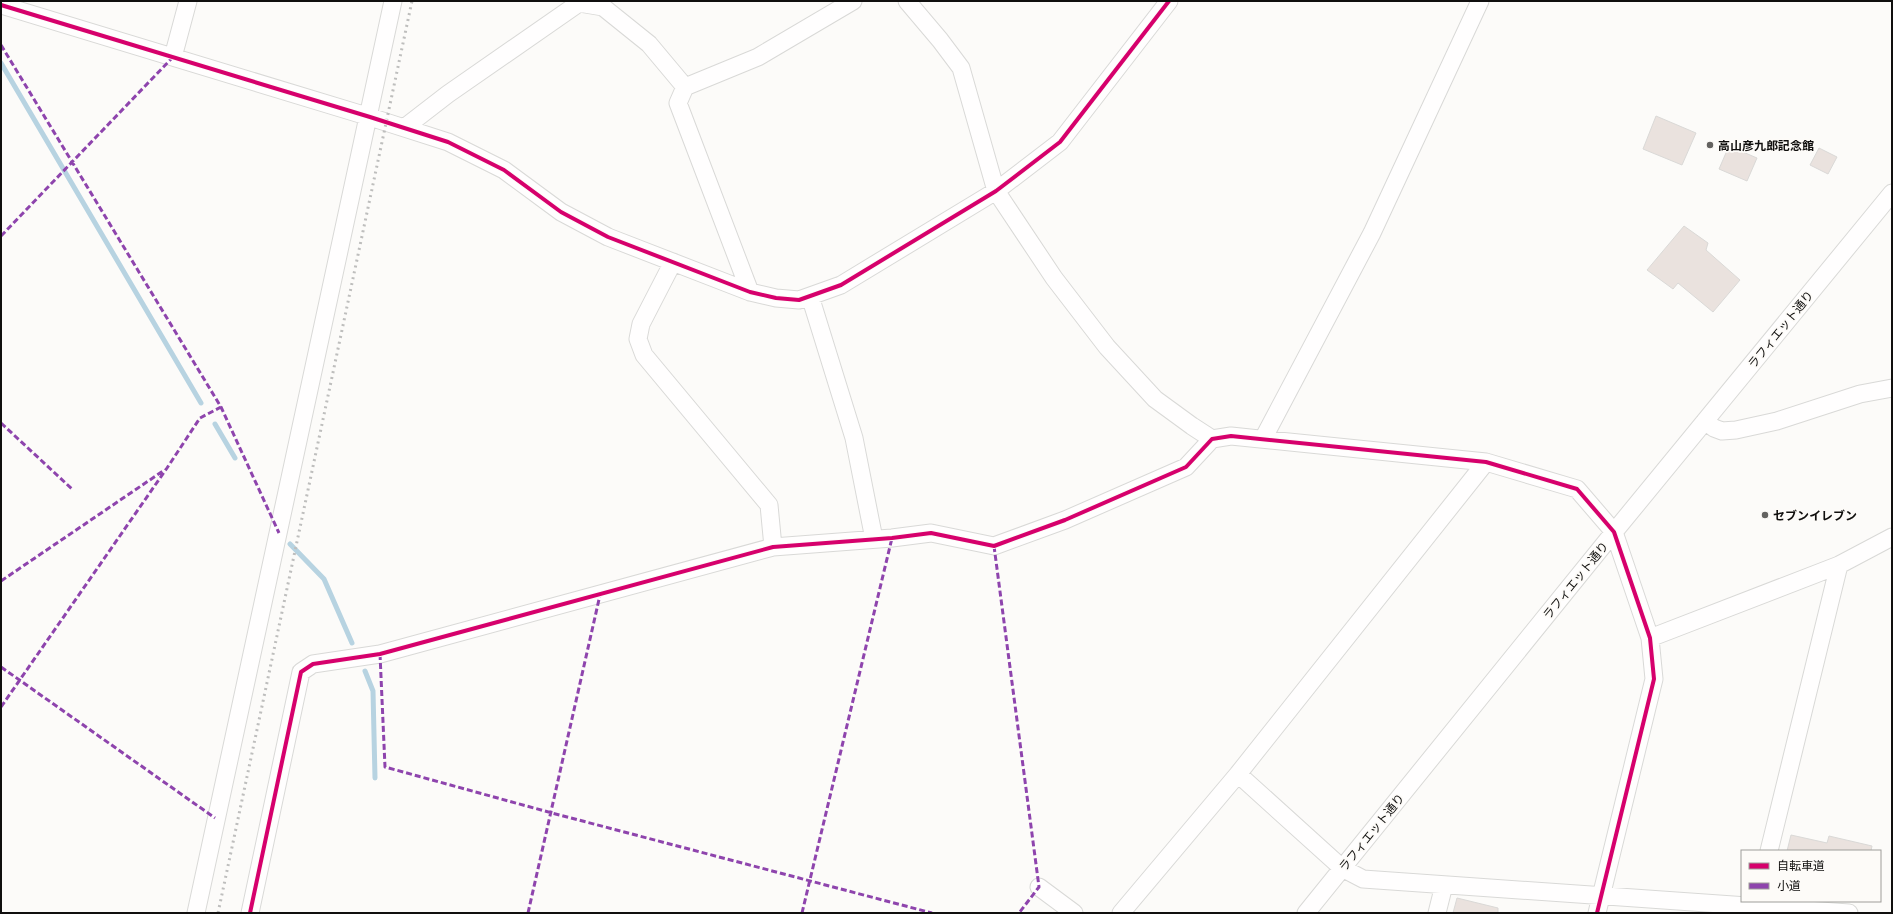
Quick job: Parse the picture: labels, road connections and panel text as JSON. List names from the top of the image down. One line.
{"streets":{"street":["ラフィエット通り"]},"places":["高山彦九郎記念館","セブンイレブン"],"legend":["自転車道","小道"]}
